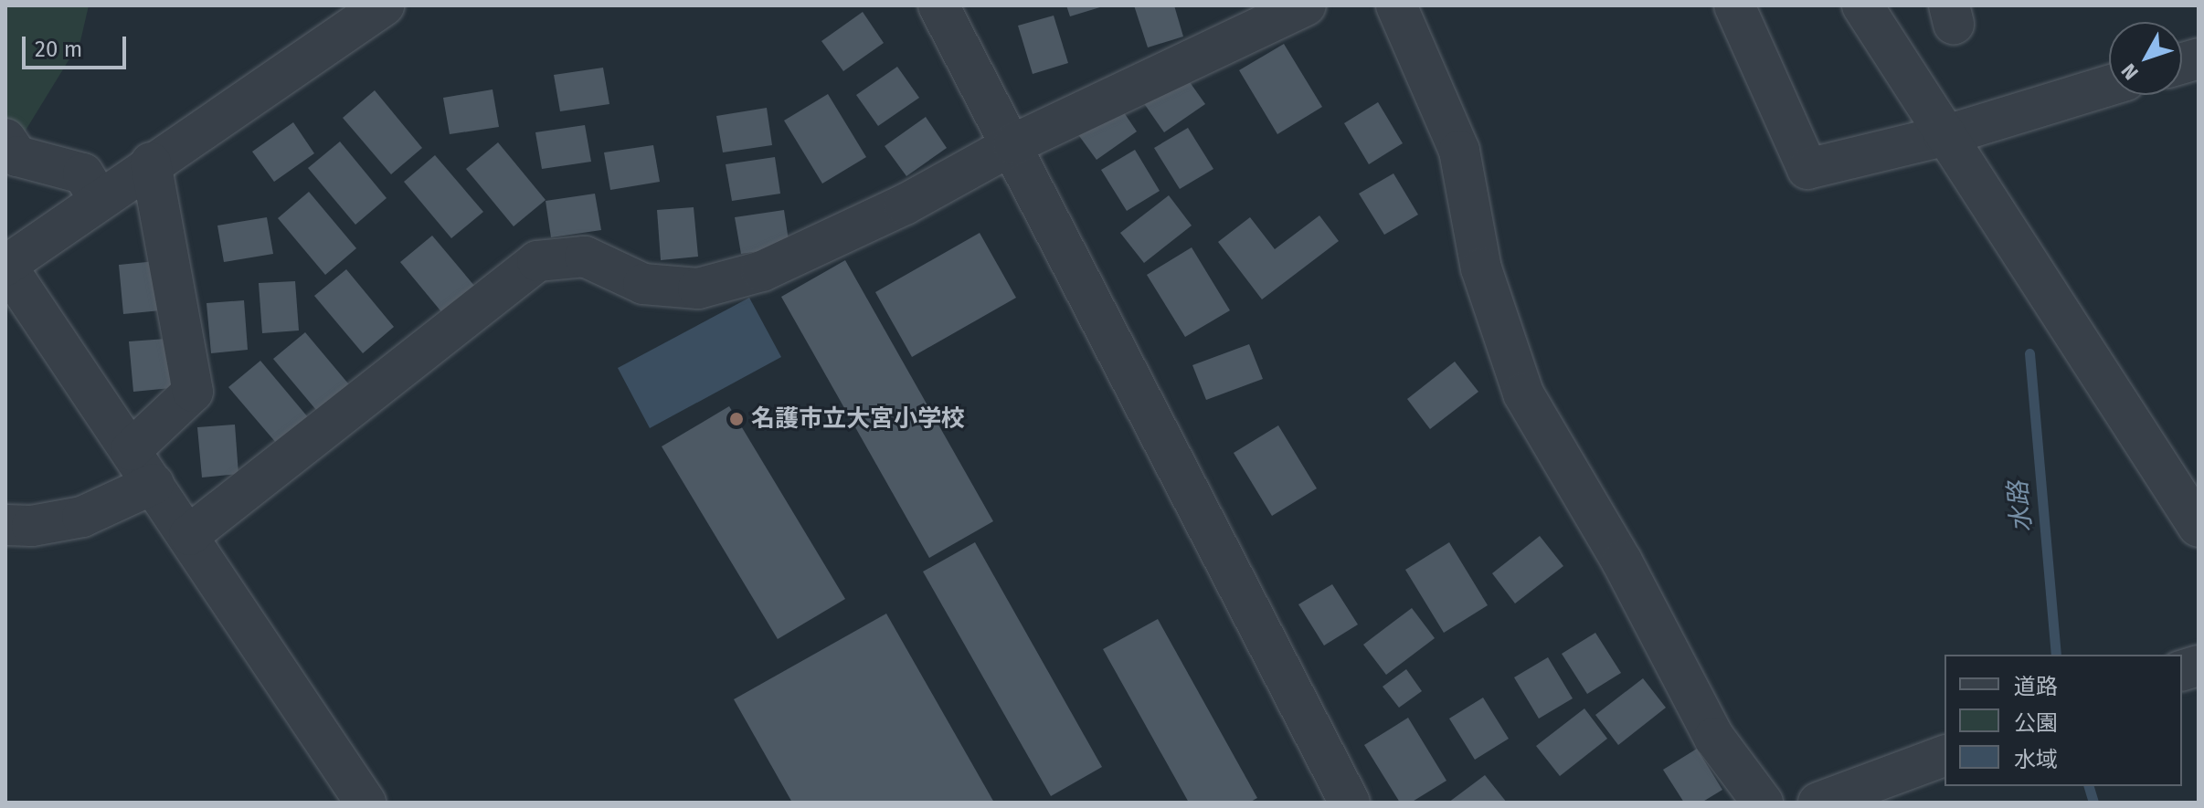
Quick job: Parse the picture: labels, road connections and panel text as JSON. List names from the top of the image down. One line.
{"water":["水路"],"places":["名護市立大宮小学校"],"legend":["道路","公園","水域"],"scale_bar":"20 m","north":"bottom left"}
